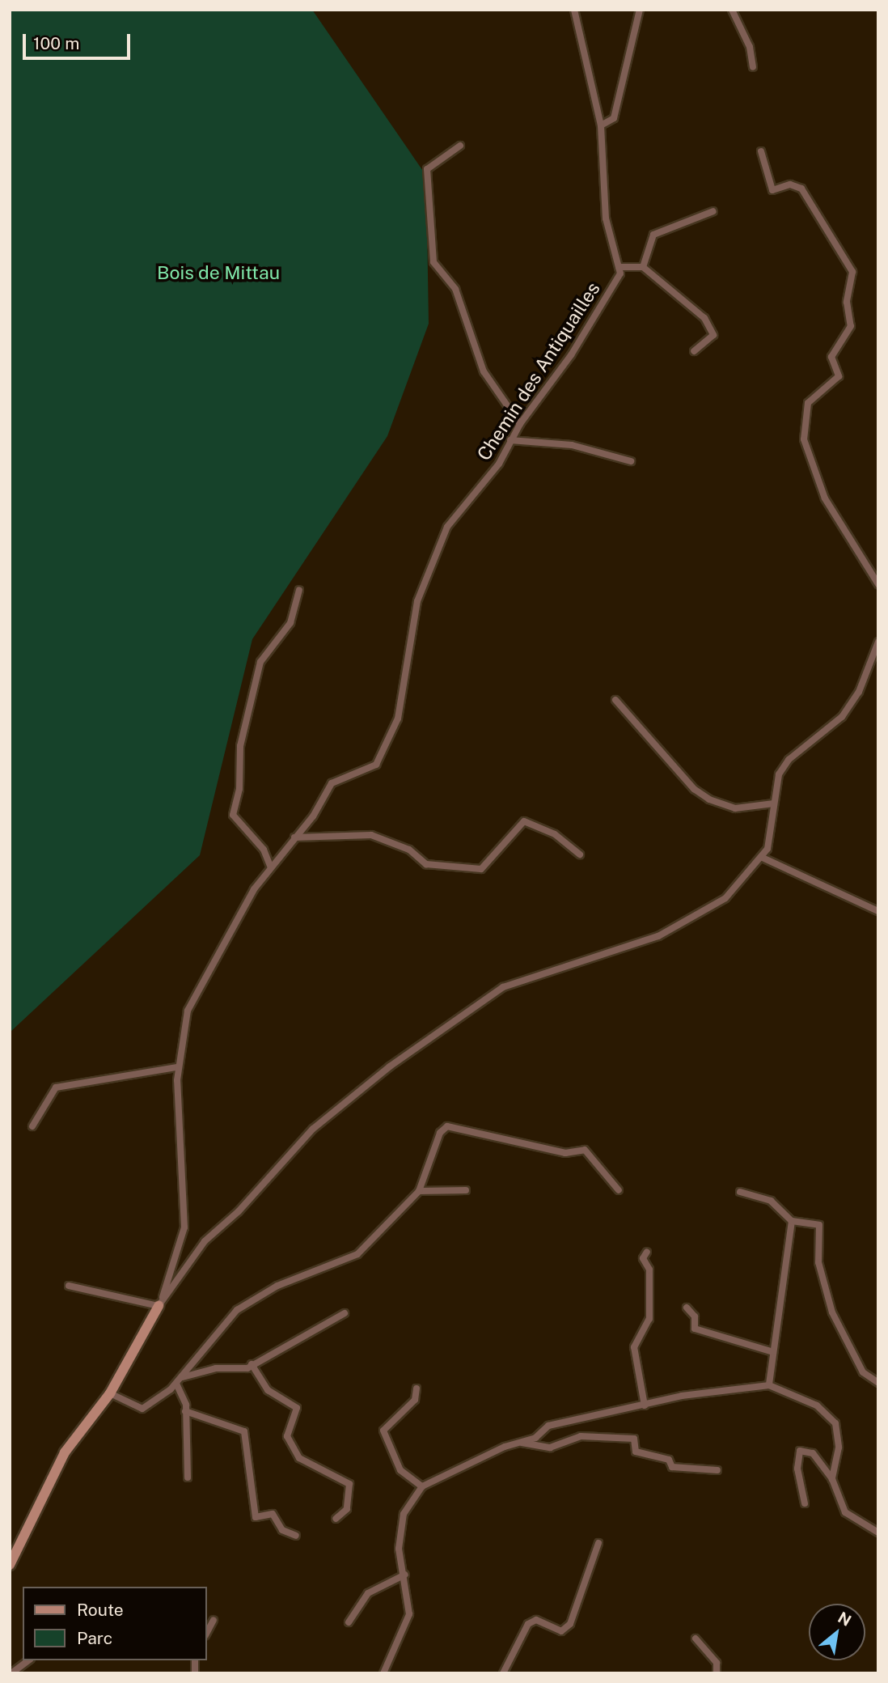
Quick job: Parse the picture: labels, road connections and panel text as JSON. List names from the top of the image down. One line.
{"streets":{"street":["Chemin des Antiquailles"]},"parks":["Bois de Mittau"],"legend":["Route","Parc"],"scale_bar":"100 m","north":"top right"}
